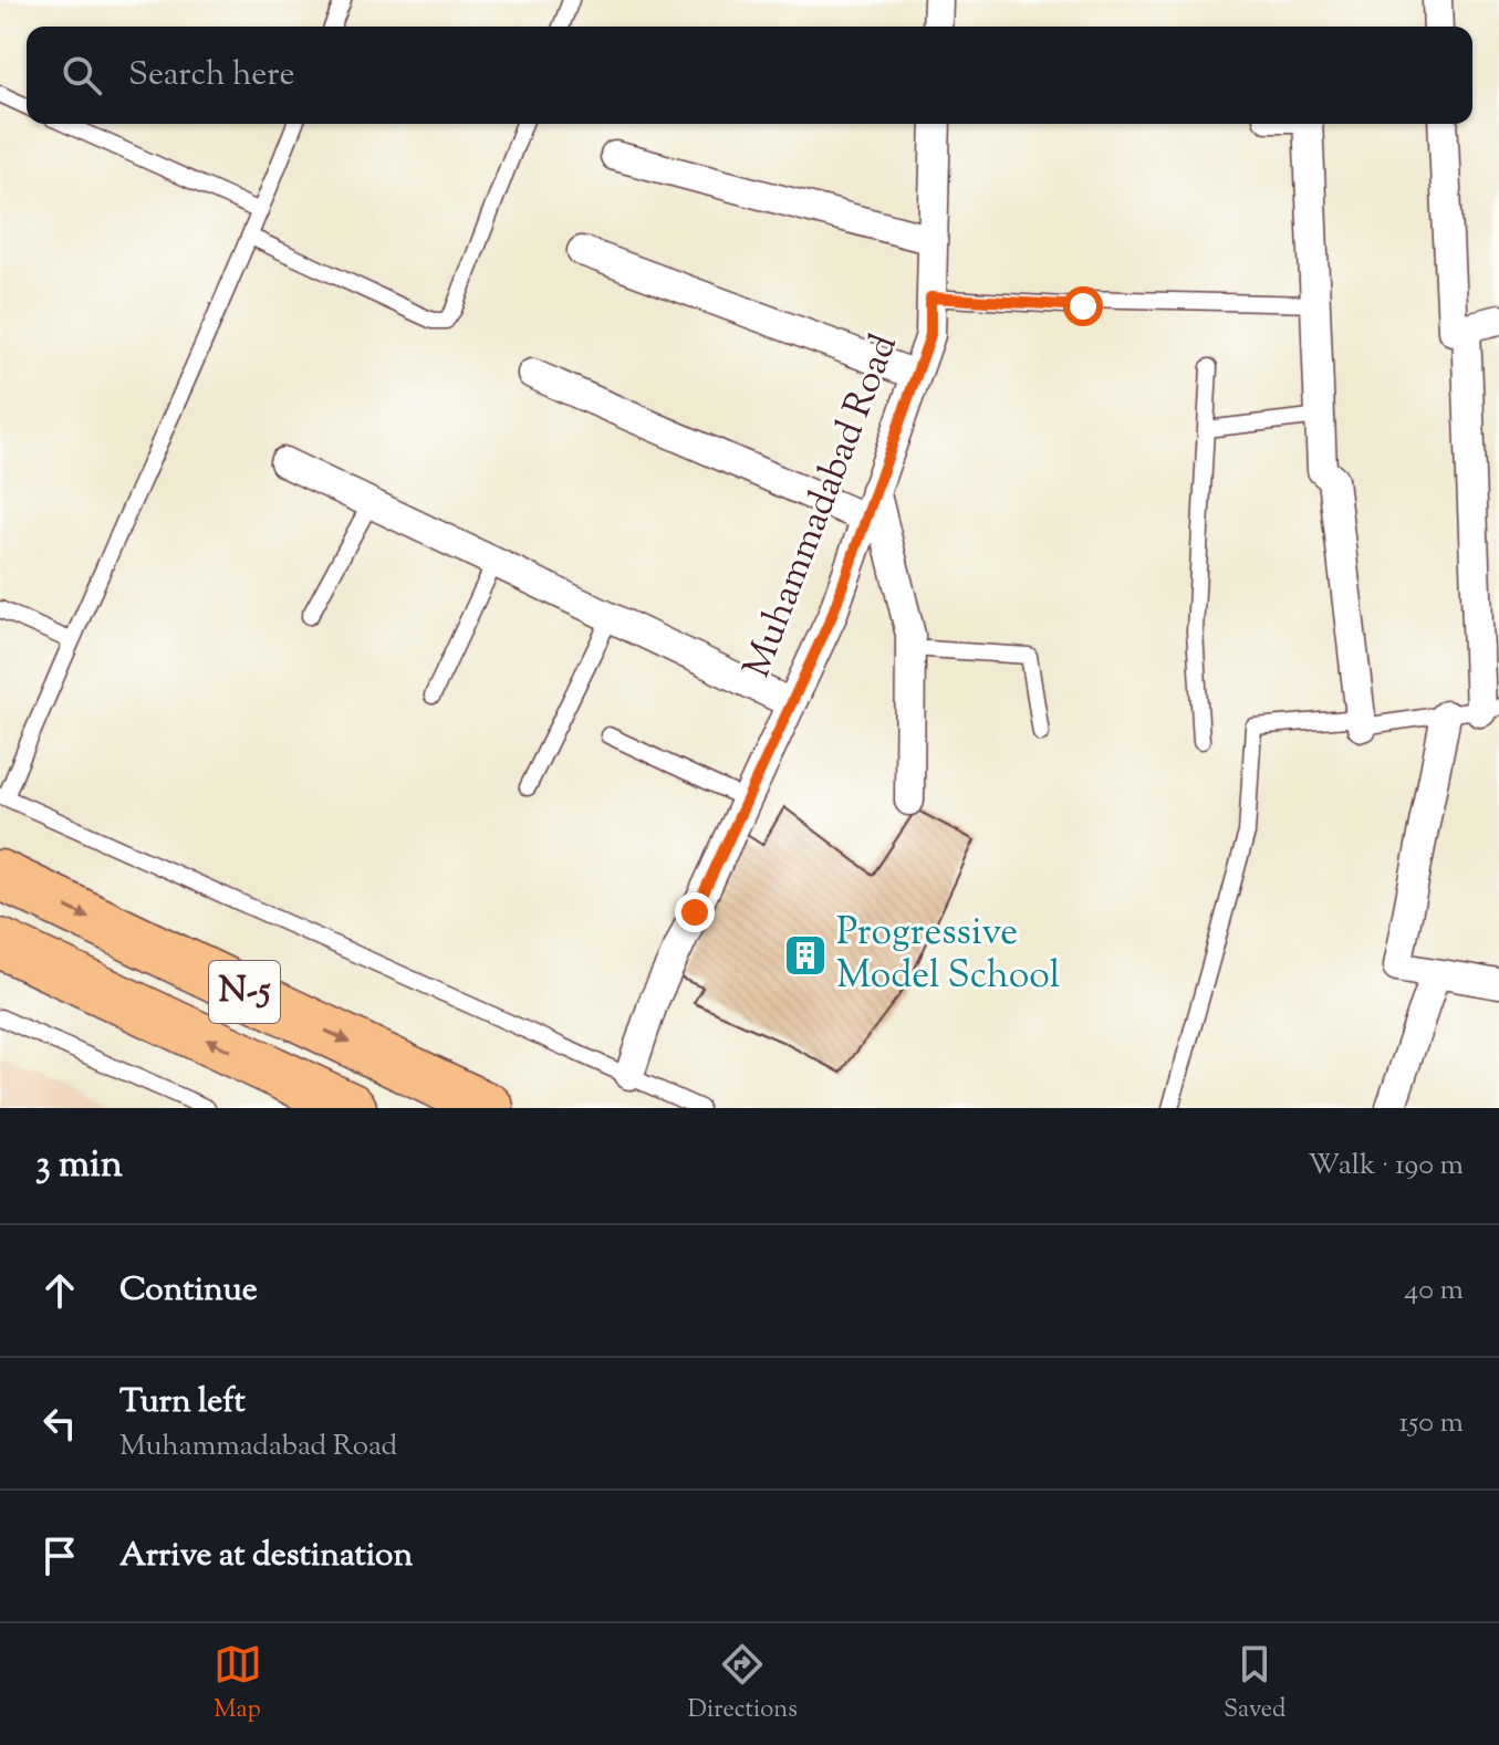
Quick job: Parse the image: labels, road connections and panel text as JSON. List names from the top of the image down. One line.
{"streets":{"highway":["N-5"],"street":["Muhammadabad Road"]},"places":{"building":["Progressive Model School"]},"page":{"search":"Search here","heading":["3 min","Walk · 190 m"],"list":[["Continue","40 m"],["Turn left","Muhammadabad Road","150 m"],"Arrive at destination"],"nav":["Map","Directions","Saved"]}}
